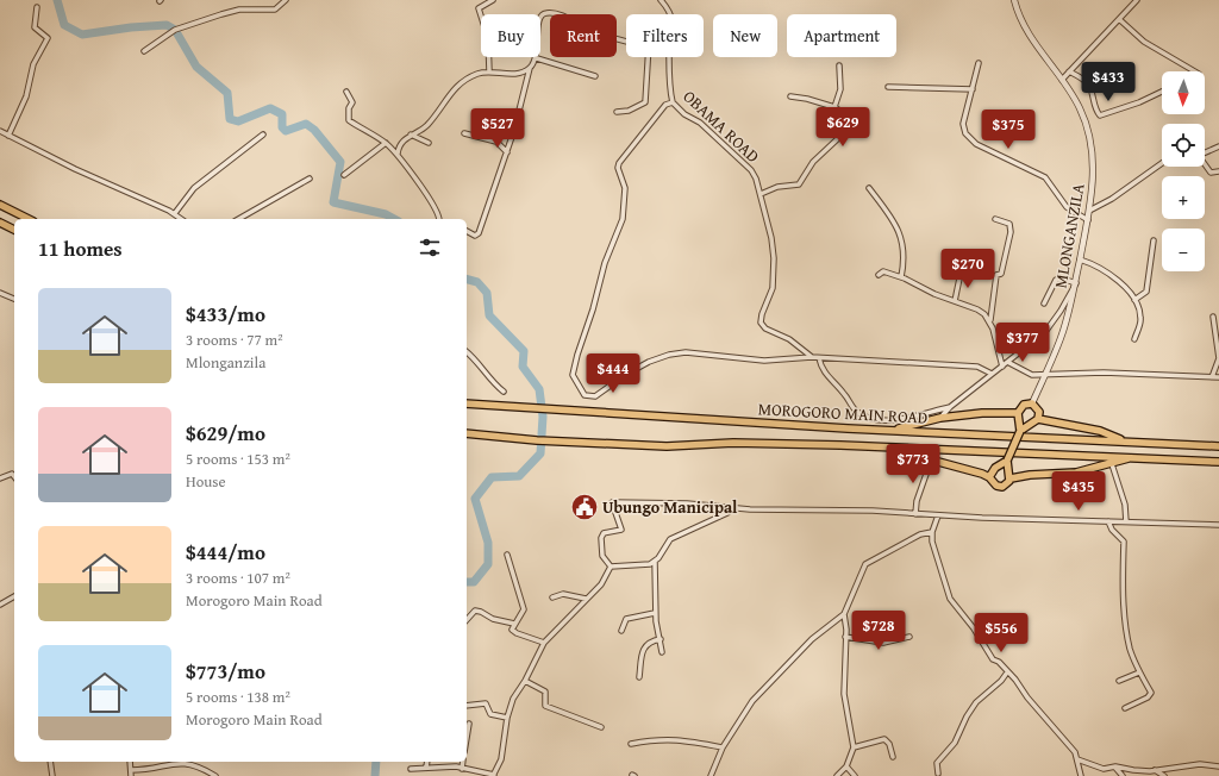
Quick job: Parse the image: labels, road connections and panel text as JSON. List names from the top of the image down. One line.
{"streets":{"highway":["MOROGORO MAIN ROAD"],"street":["OBAMA ROAD","MLONGANZILA"]},"places":{"public building":["Ubungo Manicipal"]},"north":"bottom","page":{"chip":["Buy","Rent","Filters","New","Apartment"],"price":["$433","$629","$527","$375","$270","$377","$444","$773","$435","$728","$556"],"map_buttons":["+","−"],"heading":"11 homes","list":[{"name":"$433/mo","note":"3 rooms · 77 m² · Mlonganzila"},{"name":"$629/mo","note":"5 rooms · 153 m² · House"},{"name":"$444/mo","note":"3 rooms · 107 m² · Morogoro Main Road"},{"name":"$773/mo","note":"5 rooms · 138 m² · Morogoro Main Road"}]}}
